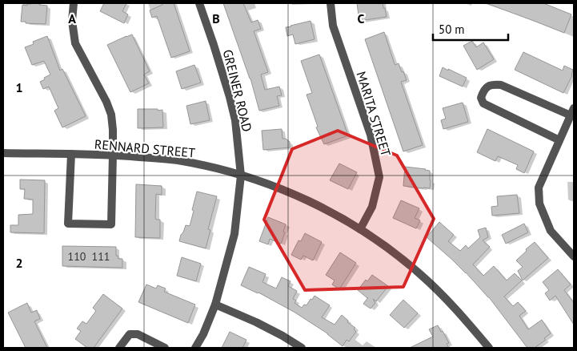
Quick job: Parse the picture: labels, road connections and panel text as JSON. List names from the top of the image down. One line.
{"streets":{"street":["GREINER ROAD","MARITA STREET","RENNARD STREET"]},"crossings":[["GREINER ROAD","RENNARD STREET"],["MARITA STREET","RENNARD STREET"]],"house_numbers":["110","111"],"scale_bar":"50 m","grid":{"columns":["A","B","C"],"rows":["1","2"]}}
